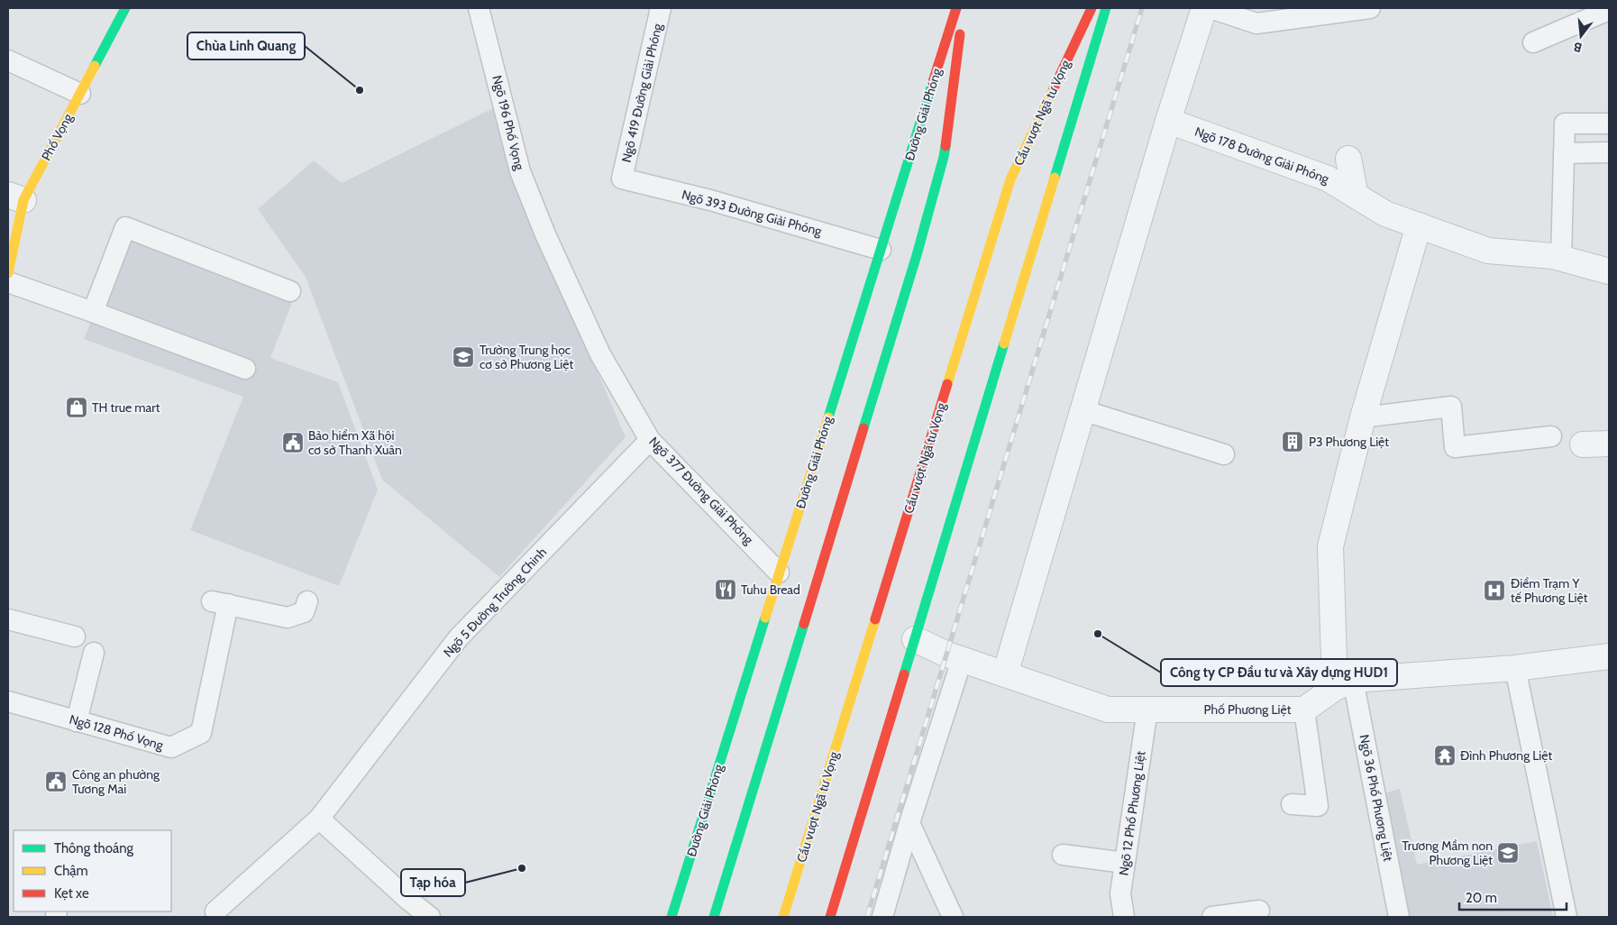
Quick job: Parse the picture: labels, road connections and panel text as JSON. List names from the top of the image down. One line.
{"streets":{"main road":["Cầu vượt Ngã tư Vọng","Đường Giải Phóng","Phố Vọng"],"street":["Ngõ 178 Đường Giải Phóng","Phố Phương Liệt"],"lane":["Ngõ 419 Đường Giải Phóng","Ngõ 196 Phố Vọng","Ngõ 393 Đường Giải Phóng","Ngõ 377 Đường Giải Phóng","Ngõ 5 Đường Trường Chinh","Ngõ 128 Phố Vọng","Ngõ 36 Phố Phương Liệt","Ngõ 12 Phố Phương Liệt"]},"crossings":[["Ngõ 419 Đường Giải Phóng","Ngõ 393 Đường Giải Phóng"],["Đường Giải Phóng","Ngõ 393 Đường Giải Phóng"],["Đường Giải Phóng","Ngõ 377 Đường Giải Phóng"],["Ngõ 196 Phố Vọng","Ngõ 377 Đường Giải Phóng"],["Ngõ 377 Đường Giải Phóng","Ngõ 5 Đường Trường Chinh"],["Phố Phương Liệt","Ngõ 36 Phố Phương Liệt"],["Phố Phương Liệt","Ngõ 12 Phố Phương Liệt"]],"places":{"other":["Chùa Linh Quang","Công ty CP Đầu tư và Xây dựng HUD1","Tạp hóa"],"school or university":["Trường Trung học cơ sở Phương Liệt","Trương Mầm non Phương Liệt"],"shop":["TH true mart"],"building":["P3 Phương Liệt"],"public building":["Bảo hiểm Xã hội cơ sở Thanh Xuân","Công an phường Tương Mai"],"restaurant":["Tuhu Bread"],"hospital":["Điểm Trạm Y tế Phương Liệt"],"temple":["Đình Phương Liệt"]},"legend":["Thông thoáng","Chậm","Kẹt xe"],"scale_bar":"20 m","north":"bottom"}
